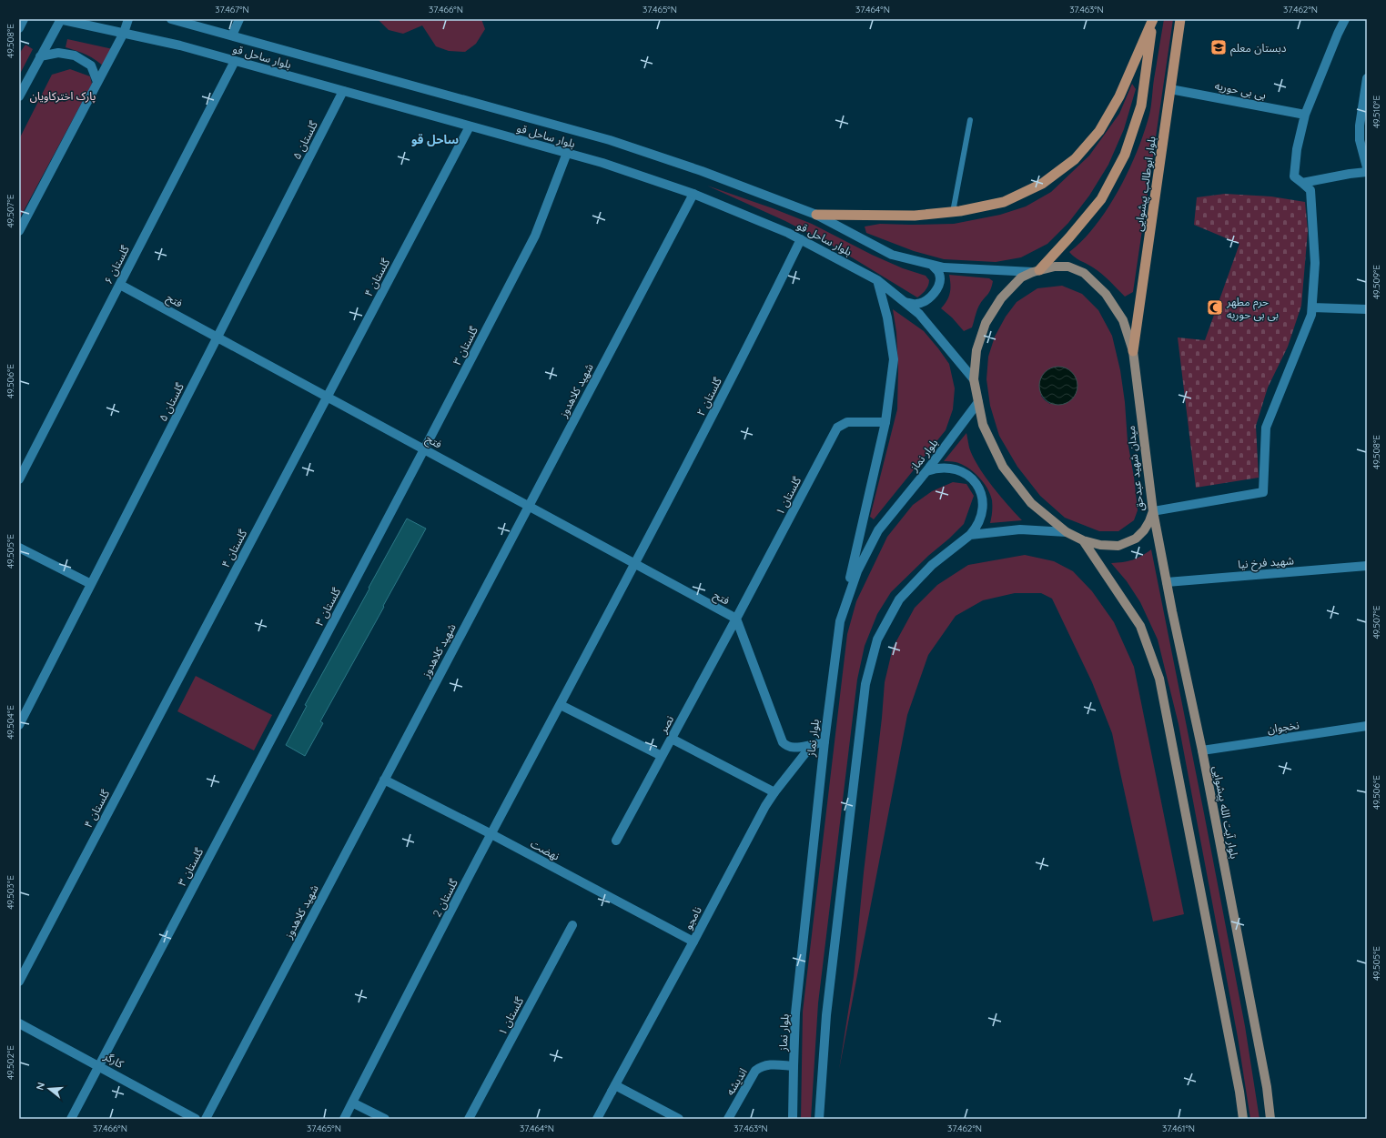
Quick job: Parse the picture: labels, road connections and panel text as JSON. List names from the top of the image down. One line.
{"streets":{"highway":["بلوار ابوطالب پیشوایی"],"main road":["میدان شهید عبدحق","بلوار آیت الله پیشوایی"],"street":["بلوار ساحل قو","بی بی حوریه","گلستان ۵","گلستان ۶","گلستان ۴","فتح","گلستان ۳","شهید کلاهدوز","گلستان ۲","بلوار نماز","گلستان ۱","شهید فرخ نیا","نصر","نخجوان","نهضت","گلستان 2","نامجو","کارگر","اندیشه"]},"crossings":[["بلوار ساحل قو","گلستان ۵"],["بلوار ساحل قو","بلوار ابوطالب پیشوایی"],["بلوار ساحل قو","گلستان ۶"],["بلوار ساحل قو","گلستان ۴"],["بلوار ساحل قو","گلستان ۳"],["بلوار ساحل قو","شهید کلاهدوز"],["بلوار ساحل قو","گلستان ۲"],["بلوار ساحل قو","میدان شهید عبدحق"],["بی بی حوریه","بلوار ابوطالب پیشوایی"],["گلستان ۵","فتح"],["بلوار ابوطالب پیشوایی","میدان شهید عبدحق"],["گلستان ۶","فتح"],["گلستان ۴","فتح"],["فتح","گلستان ۳"],["فتح","شهید کلاهدوز"],["فتح","گلستان ۲"],["فتح","گلستان ۱"],["فتح","نصر"],["گلستان ۳","کارگر"],["شهید کلاهدوز","نهضت"],["گلستان ۲","گلستان 2"],["بلوار نماز","میدان شهید عبدحق"],["بلوار نماز","اندیشه"],["میدان شهید عبدحق","بلوار آیت الله پیشوایی"],["گلستان ۱","نصر"],["شهید فرخ نیا","بلوار آیت الله پیشوایی"],["نخجوان","بلوار آیت الله پیشوایی"],["نهضت","گلستان 2"],["نهضت","نامجو"]],"districts":["ساحل قو"],"parks":["پارک اخترکاویان"],"places":{"school or university":["دبستان معلم"],"mosque":["حرم مطهر بی بی حوریه"]},"north":"left","coordinates":["37.467°N","37.466°N","37.465°N","37.464°N","37.463°N","37.462°N","49.508°E","49.510°E","49.507°E","49.509°E","49.506°E","49.505°E","49.504°E","49.503°E","49.502°E","37.461°N"]}
